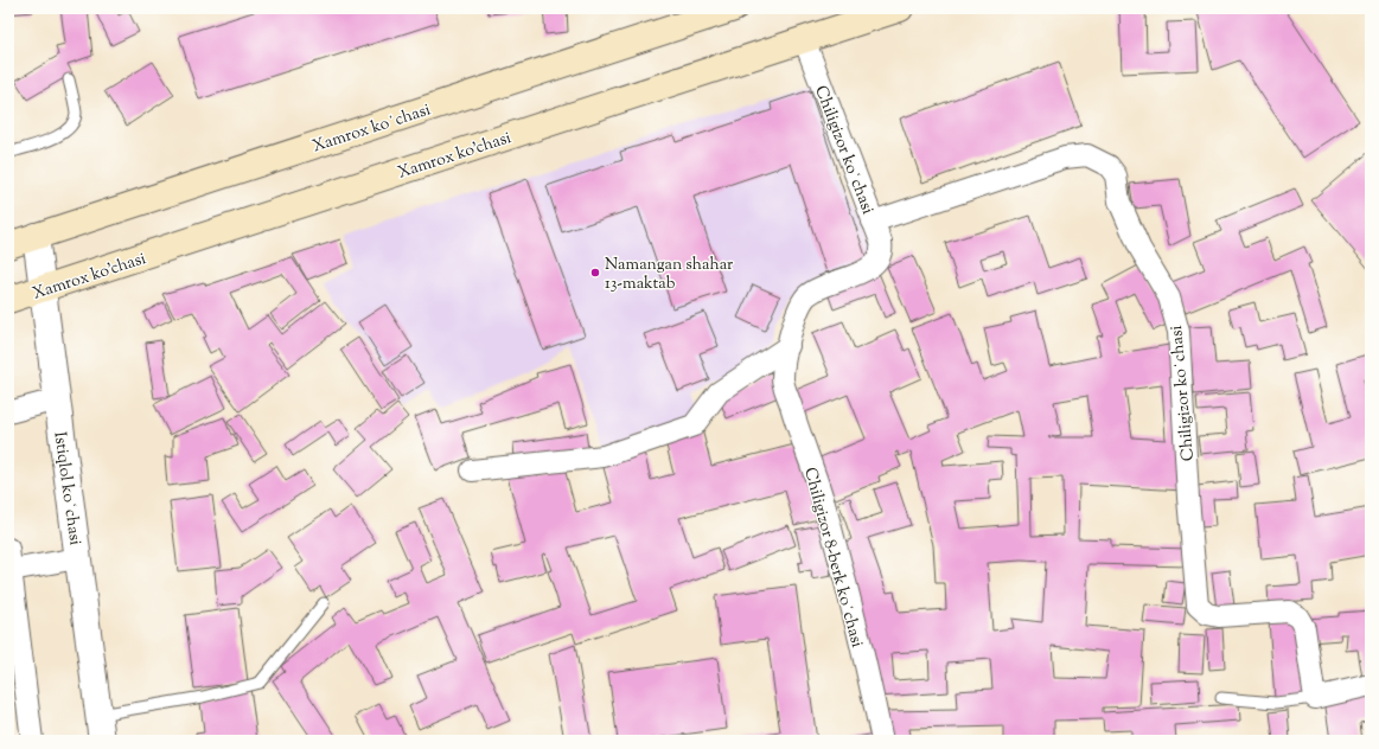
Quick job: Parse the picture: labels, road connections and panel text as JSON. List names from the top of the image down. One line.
{"streets":{"main road":["Xamrox koʻchasi","Xamrox ko'chasi"],"street":["Chiligizor koʻchasi","Istiqlol koʻchasi","Chiligizor 8-berk koʻchasi"]},"crossings":[["Xamrox koʻchasi","Istiqlol koʻchasi"],["Chiligizor koʻchasi","Xamrox ko'chasi"],["Chiligizor koʻchasi","Chiligizor 8-berk koʻchasi"],["Xamrox ko'chasi","Istiqlol koʻchasi"]],"places":["Namangan shahar 13-maktab"]}
